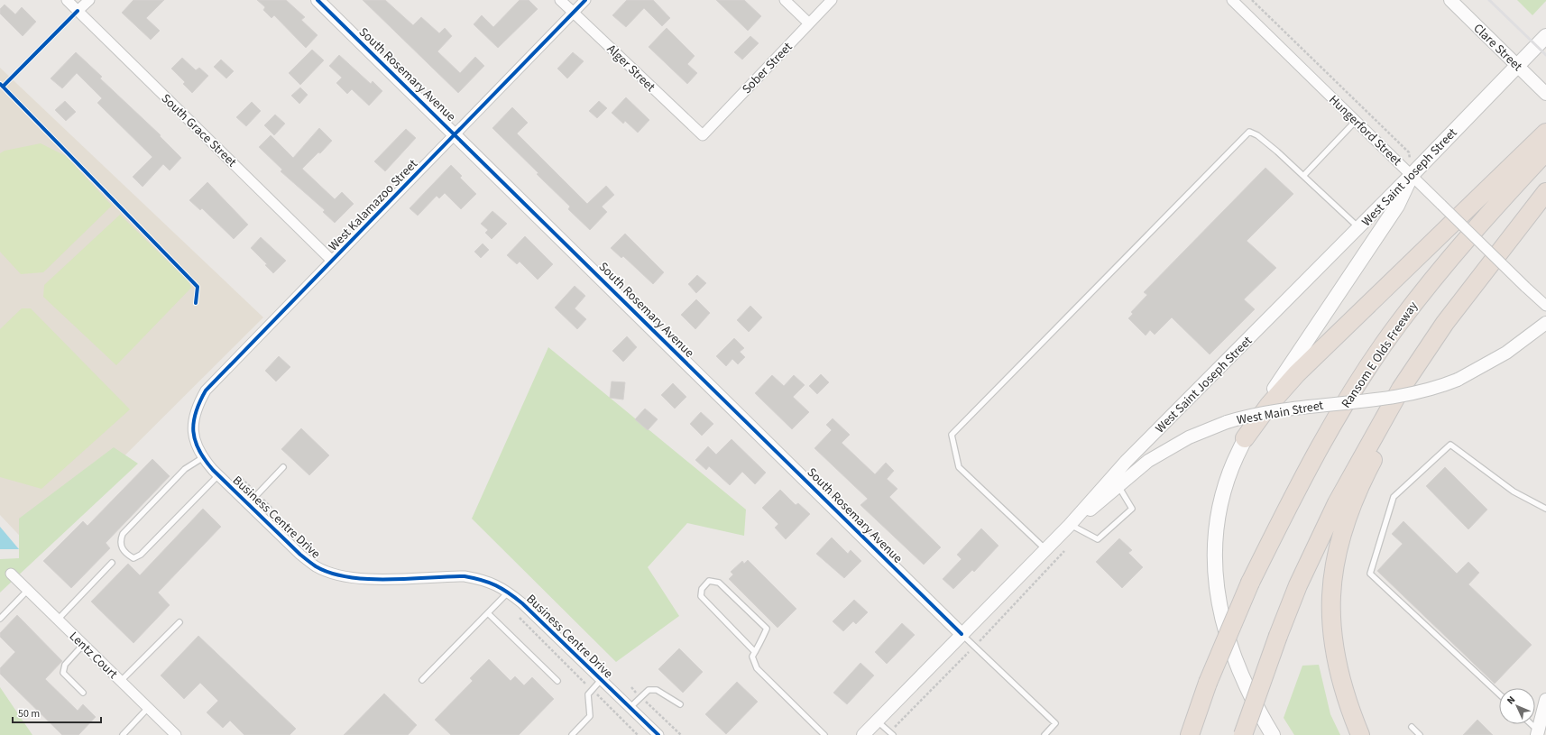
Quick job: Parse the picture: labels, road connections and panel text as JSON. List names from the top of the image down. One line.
{"streets":{"highway":["Ransom E Olds Freeway"],"main road":["West Saint Joseph Street"],"street":["Clare Street","Alger Street","Sober Street","South Rosemary Avenue","South Grace Street","Hungerford Street","West Kalamazoo Street","West Main Street","Business Centre Drive","Lentz Court"]},"crossings":[["Clare Street","West Saint Joseph Street"],["Alger Street","Sober Street"],["Alger Street","West Kalamazoo Street"],["South Rosemary Avenue","West Saint Joseph Street"],["South Rosemary Avenue","West Kalamazoo Street"],["South Grace Street","West Kalamazoo Street"],["Hungerford Street","West Saint Joseph Street"],["West Saint Joseph Street","West Main Street"],["West Kalamazoo Street","Business Centre Drive"]],"scale_bar":"50 m","north":"top left"}
